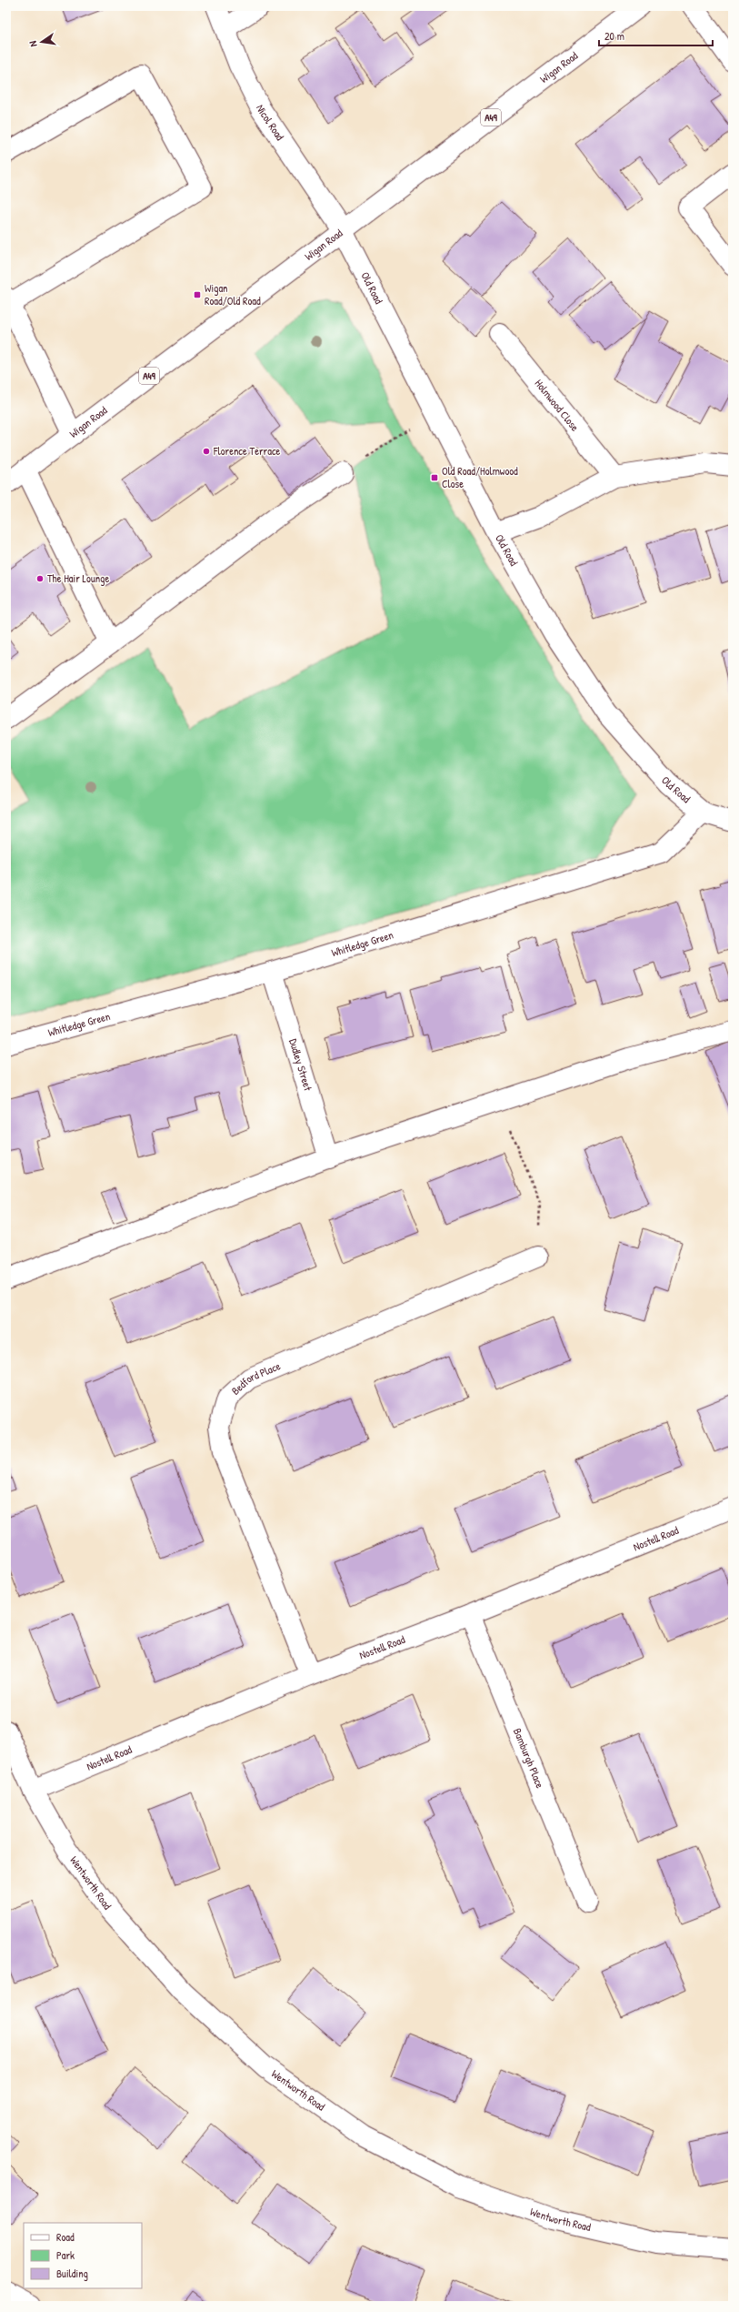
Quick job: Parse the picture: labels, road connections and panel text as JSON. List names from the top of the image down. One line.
{"streets":{"street":["Wigan Road","A49","Nicol Road","Old Road","Holmwood Close","Whitledge Green","Dudley Street","Bedford Place","Nostell Road","Bamburgh Place","Wentworth Road"]},"crossings":[["Wigan Road","Nicol Road"],["Wigan Road","Old Road"],["Nicol Road","Old Road"],["Old Road","Whitledge Green"],["Whitledge Green","Dudley Street"],["Bedford Place","Nostell Road"],["Nostell Road","Bamburgh Place"],["Nostell Road","Wentworth Road"]],"places":{"transit":["Wigan Road/Old Road","Old Road/Holmwood Close"],"other":["Florence Terrace","The Hair Lounge"]},"legend":["Road","Park","Building"],"scale_bar":"20 m","north":"left"}
